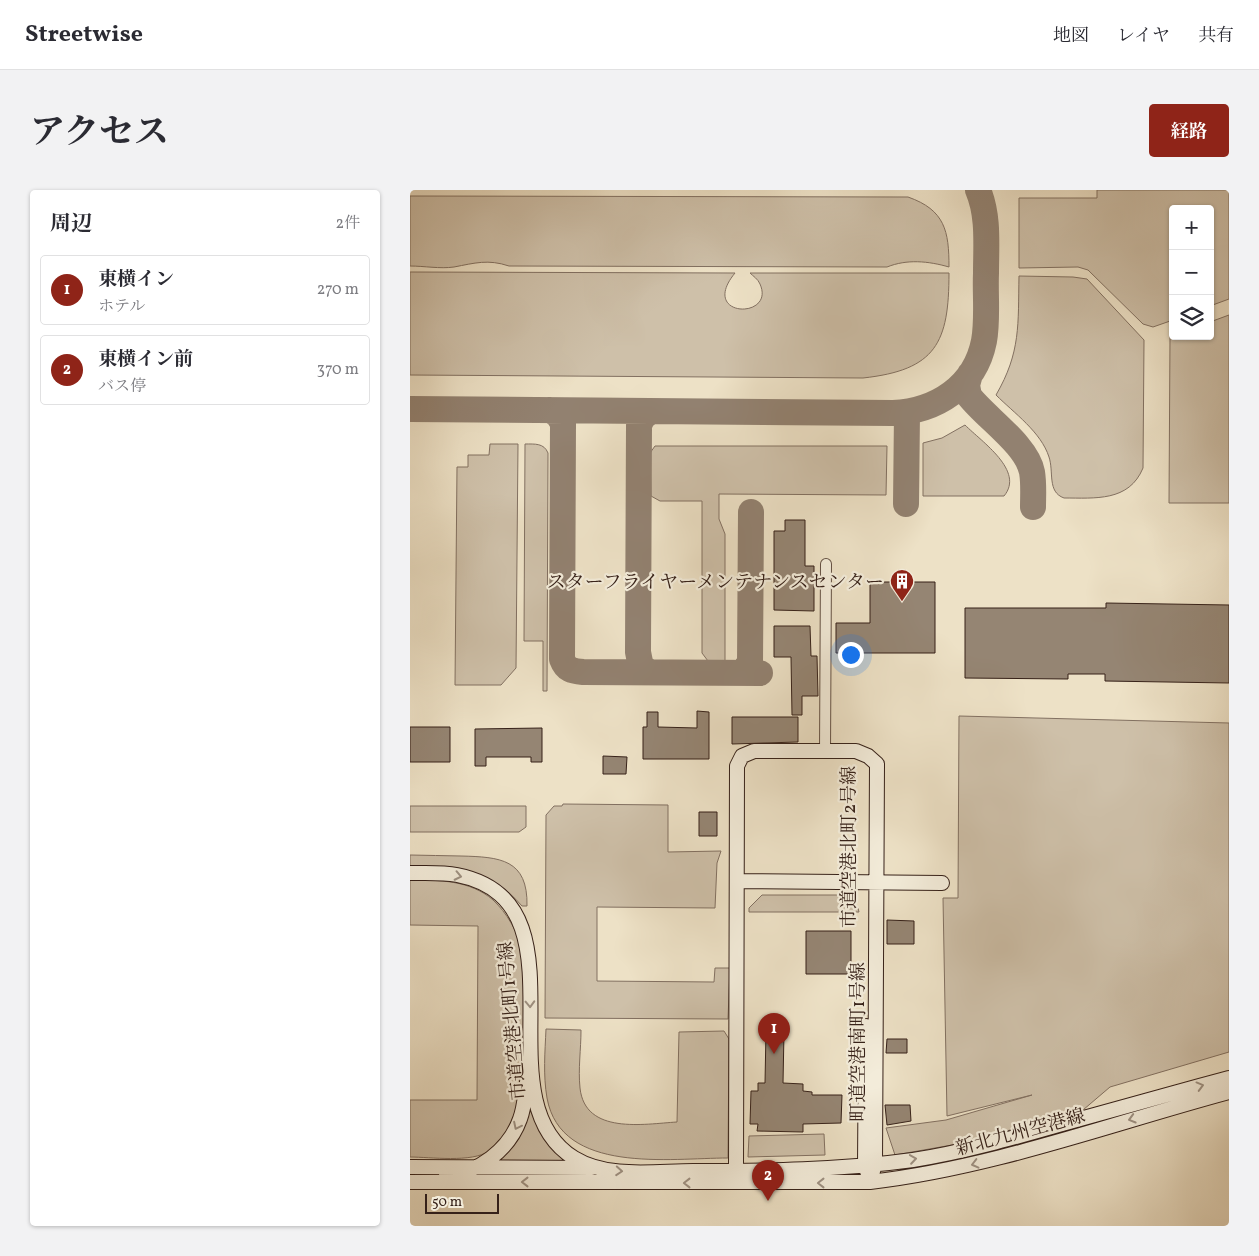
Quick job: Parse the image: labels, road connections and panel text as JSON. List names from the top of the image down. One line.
{"streets":{"street":["市道空港北町2号線","市道空港北町1号線","新北九州空港線"]},"crossings":[["市道空港北町2号線","市道空港北町1号線"],["市道空港北町2号線","新北九州空港線"],["市道空港北町1号線","新北九州空港線"]],"one_way":["市道空港北町1号線"],"places":{"building":["スターフライヤーメンテナンスセンター"]},"scale_bar":"50 m","page":{"header":"Streetwise","nav":["地図","レイヤ","共有"],"title":"アクセス","buttons":"経路","heading":["周辺","2件"],"map_buttons":["+","−"],"list":[{"mark":"1","name":"東横イン","note":"ホテル","value":"270 m"},{"mark":"2","name":"東横イン前","note":"バス停","value":"370 m"}],"pins":["1","2"],"scale":"50 m"}}
